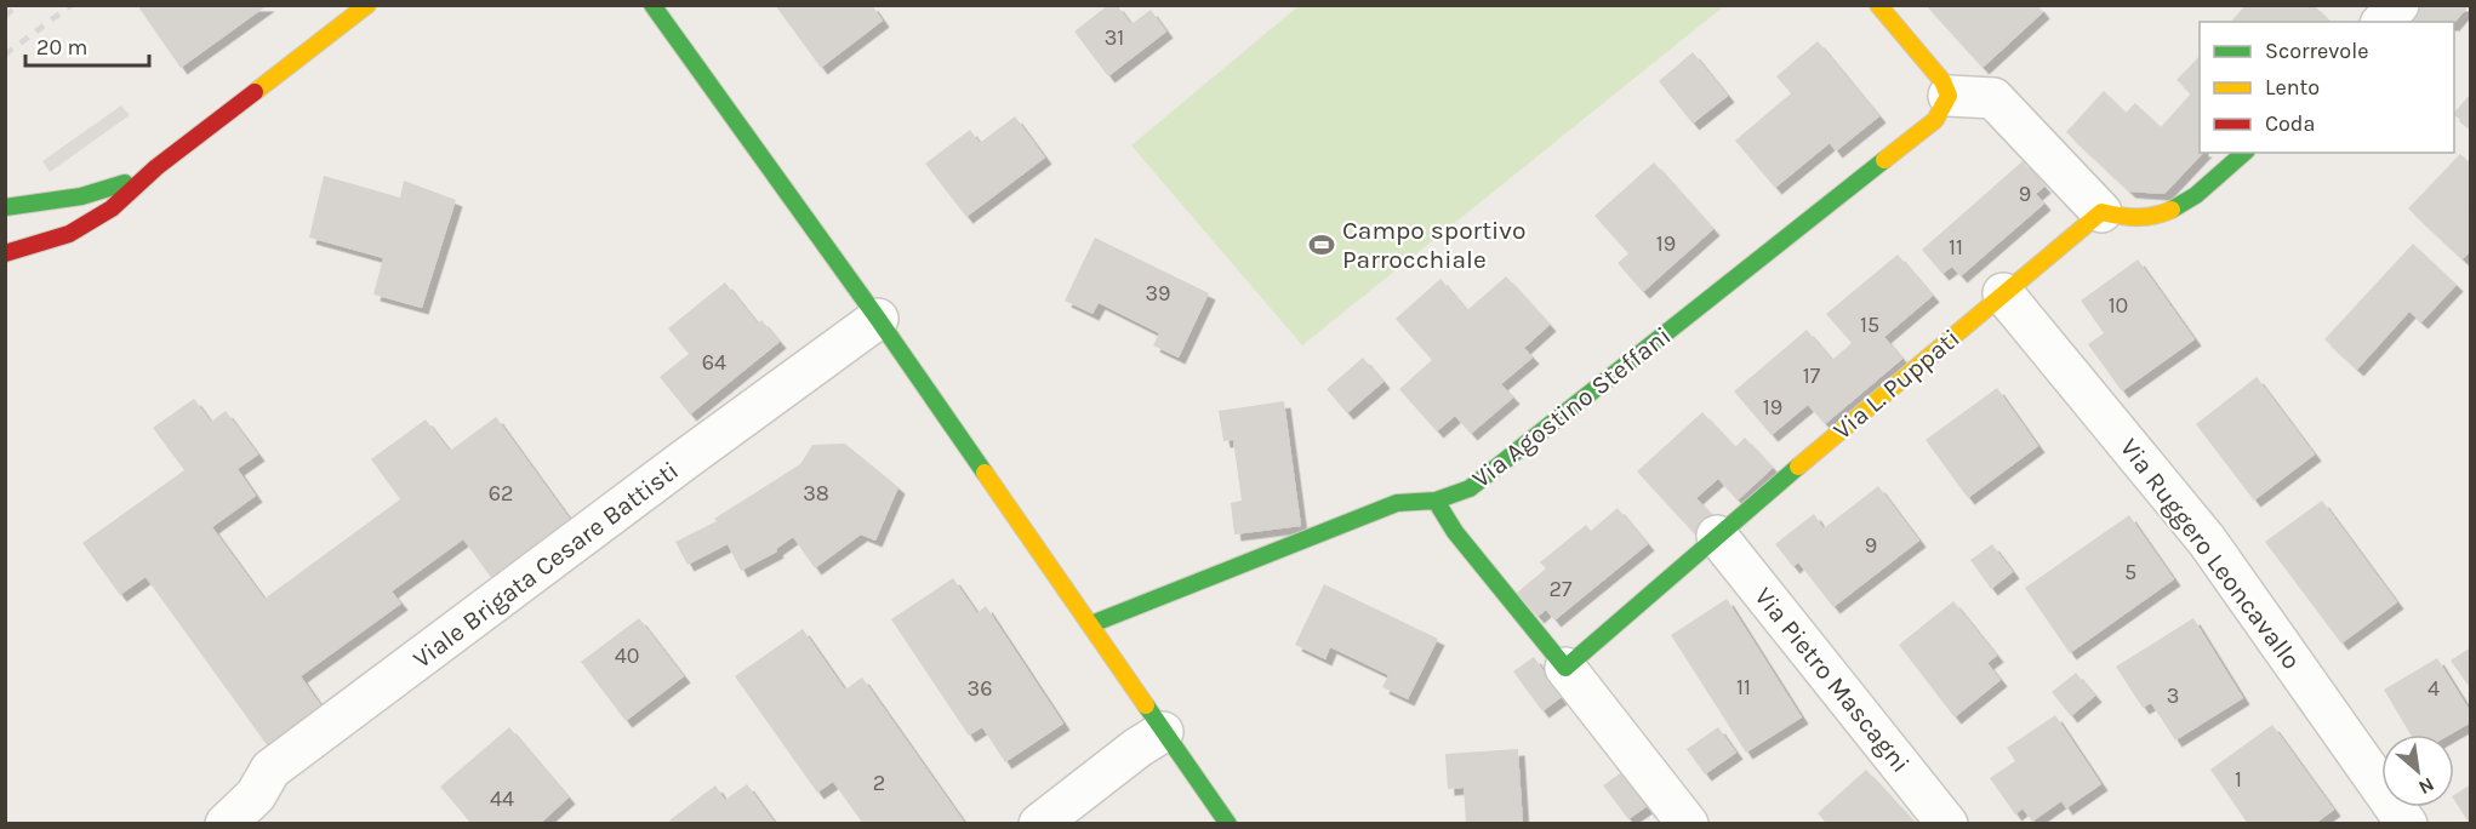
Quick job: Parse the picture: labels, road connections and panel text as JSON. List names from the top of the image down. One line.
{"streets":{"street":["Via L. Puppati","Via Agostino Steffani","Via Ruggero Leoncavallo","Viale Brigata Cesare Battisti","Via Pietro Mascagni"]},"crossings":[["Via L. Puppati","Via Ruggero Leoncavallo"],["Via L. Puppati","Via Pietro Mascagni"]],"places":{"sports":["Campo sportivo Parrocchiale"]},"house_numbers":["31","9","19","11","39","10","15","64","17","19","62","38","9","5","27","40","11","36","4","3","1","2","44"],"legend":["Scorrevole","Lento","Coda"],"scale_bar":"20 m","north":"bottom right"}
